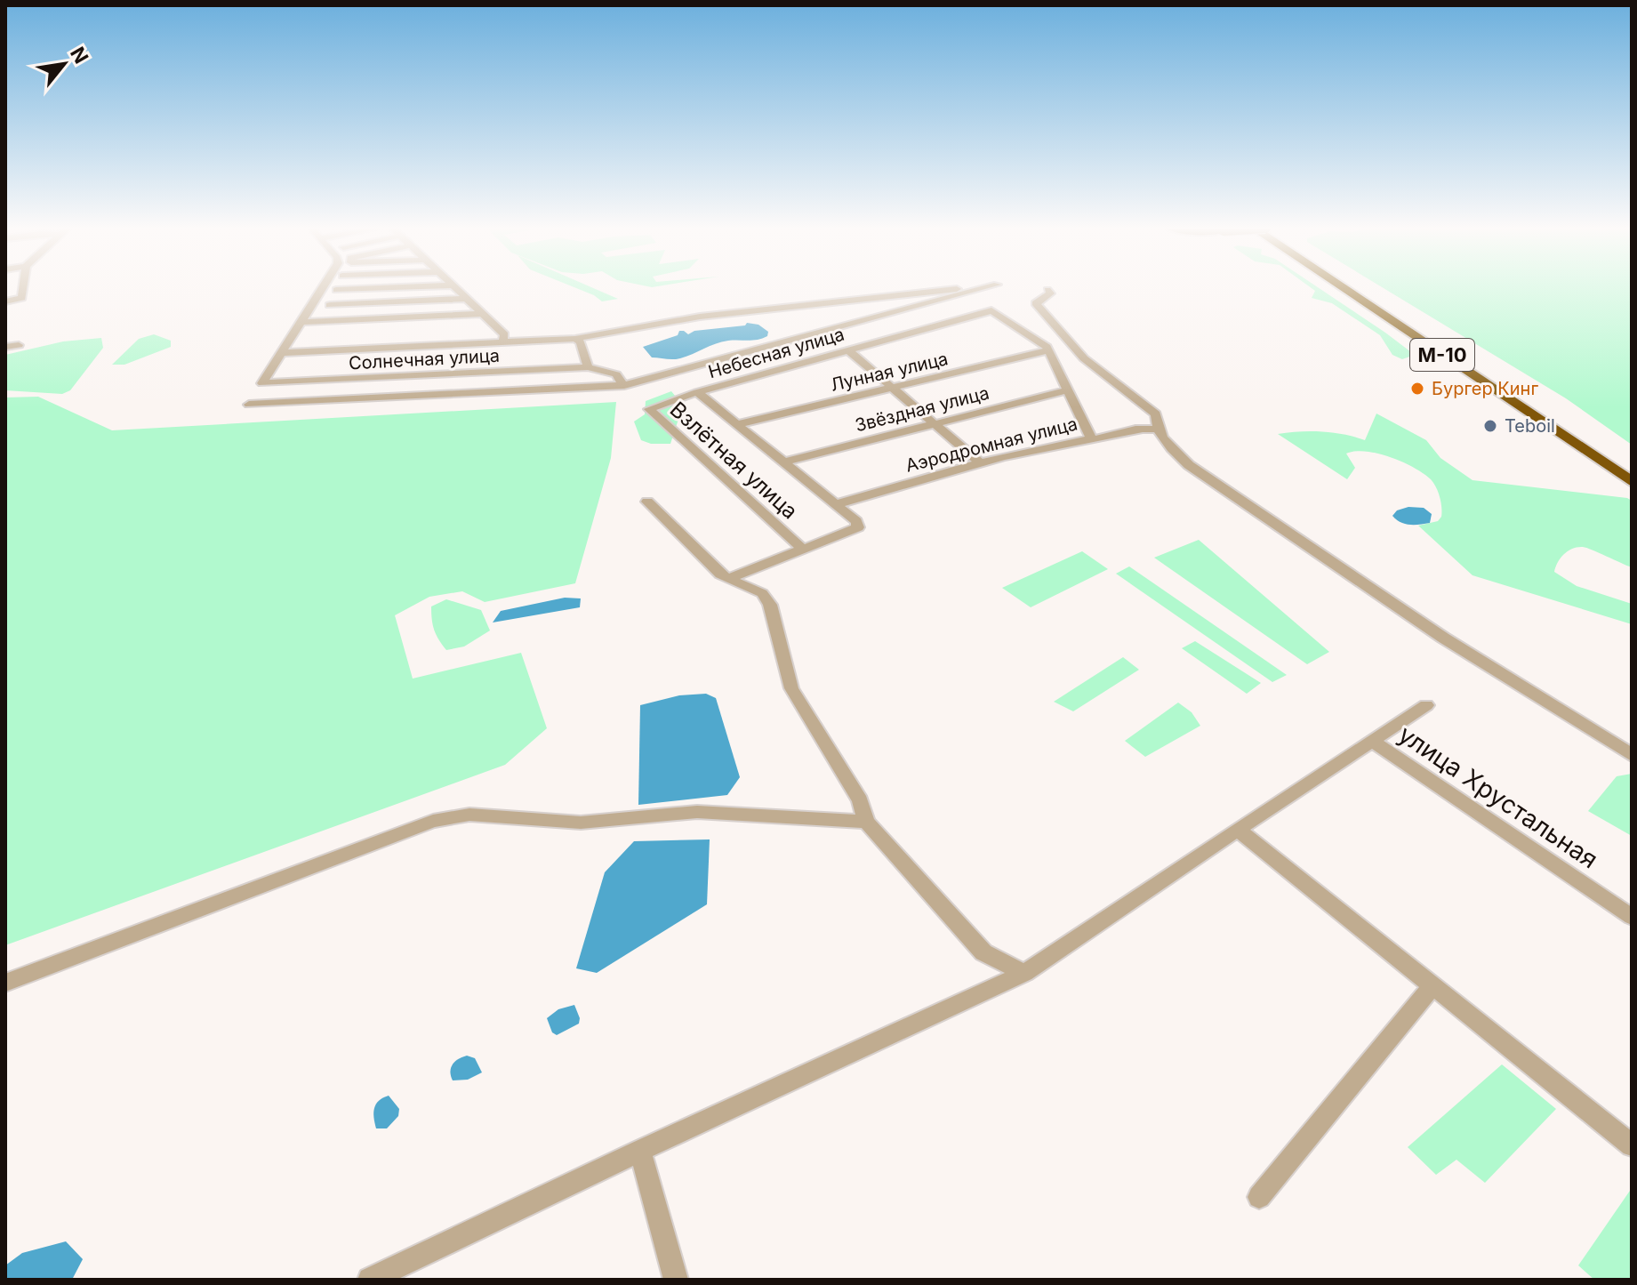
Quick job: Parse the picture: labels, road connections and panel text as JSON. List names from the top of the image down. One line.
{"streets":{"highway":["М-10"],"street":["Небесная улица","Солнечная улица","Лунная улица","Звёздная улица","Аэродромная улица","Взлётная улица","улица Хрустальная"]},"crossings":[["Небесная улица","Лунная улица"],["Небесная улица","Взлётная улица"]],"places":["Бургер Кинг","Teboil"],"north":"top right"}
